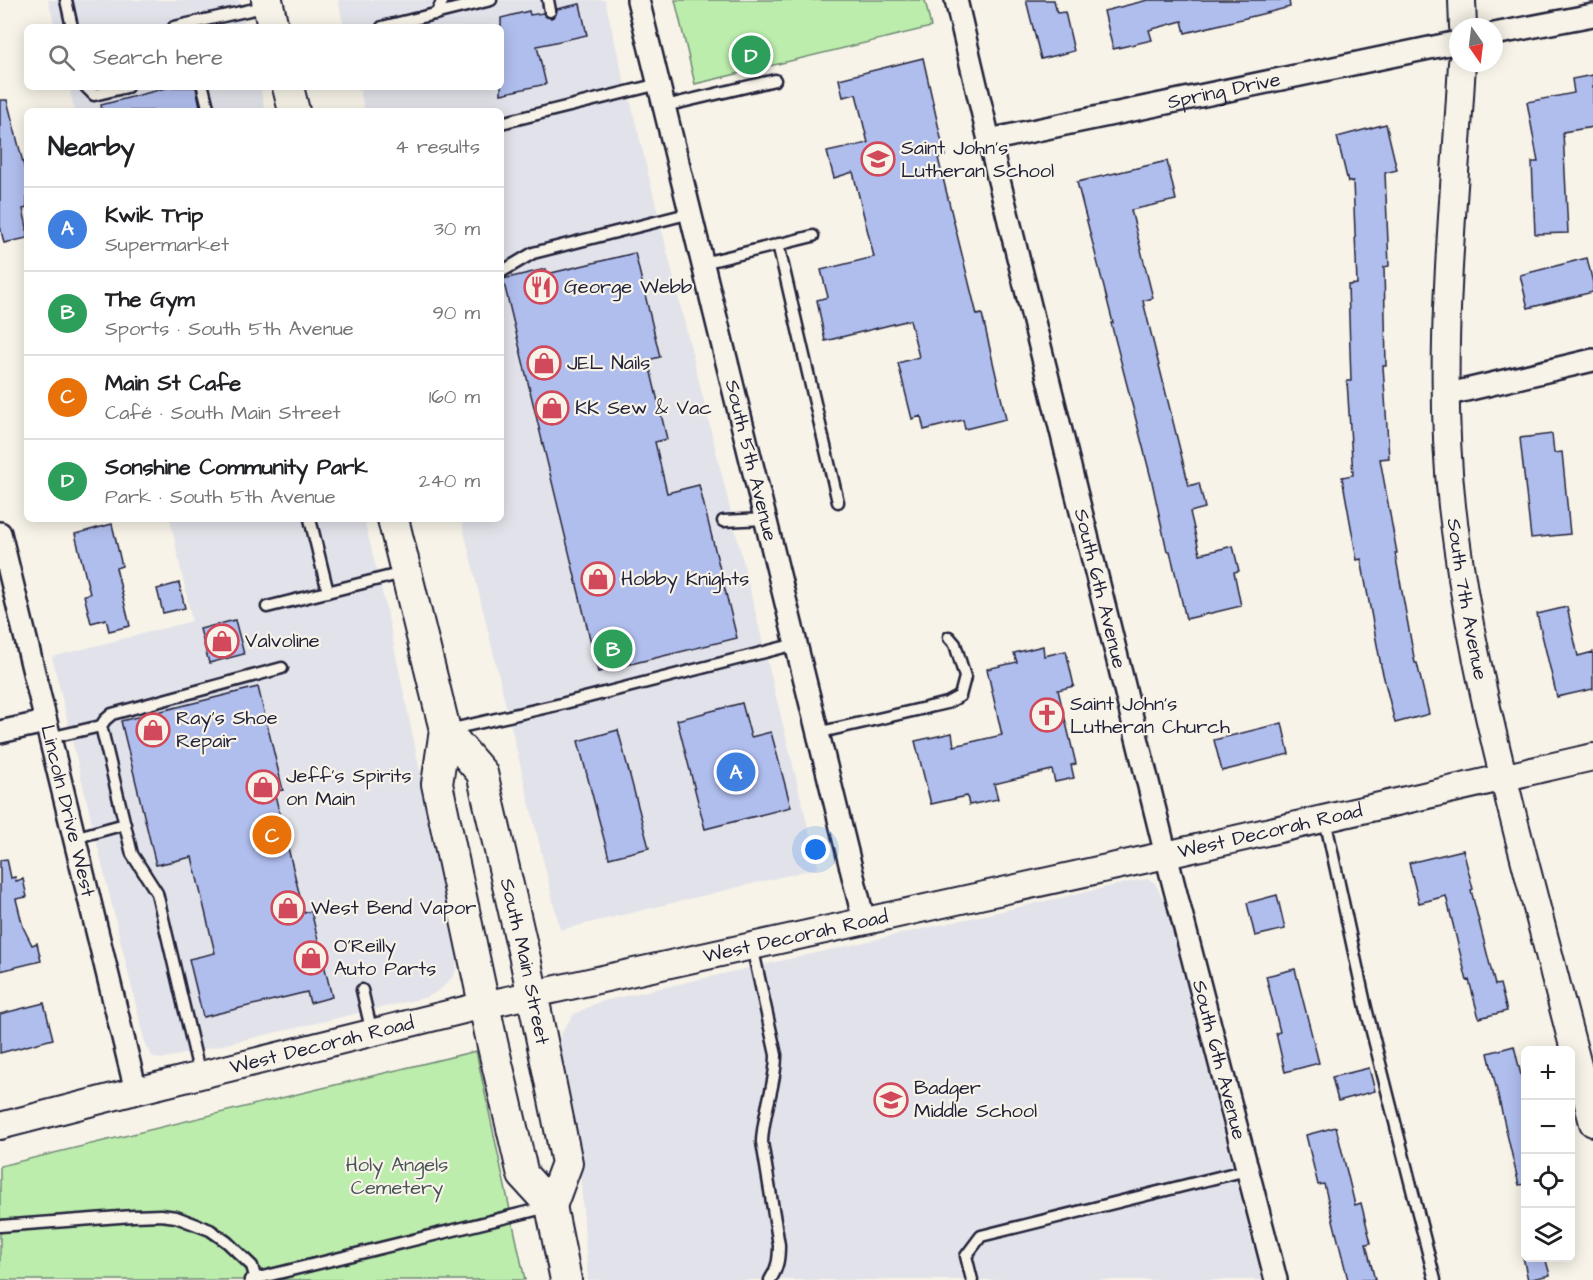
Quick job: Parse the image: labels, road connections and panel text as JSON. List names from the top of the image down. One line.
{"streets":{"main road":["South Main Street"],"street":["Spring Drive","South 5th Avenue","South 6th Avenue","South 7th Avenue","Lincoln Drive West","West Decorah Road"]},"crossings":[["Spring Drive","South 6th Avenue"],["South 5th Avenue","West Decorah Road"],["South 6th Avenue","West Decorah Road"],["South 7th Avenue","West Decorah Road"],["Lincoln Drive West","West Decorah Road"],["West Decorah Road","South Main Street"]],"parks":["Holy Angels Cemetery"],"places":{"school or university":["Saint John's Lutheran School","Badger Middle School"],"restaurant":["George Webb"],"shop":["JEL Nails","KK Sew & Vac","Hobby Knights","Valvoline","Ray's Shoe Repair","Jeff's Spirits on Main","West Bend Vapor","O'Reilly Auto Parts"],"church":["Saint John's Lutheran Church"]},"north":"bottom","page":{"search":"Search here","pins":["D","B","A","C"],"heading":["Nearby","4 results"],"list":[{"mark":"A","name":"Kwik Trip","note":"Supermarket","value":"30 m"},{"mark":"B","name":"The Gym","note":"Sports · South 5th Avenue","value":"90 m"},{"mark":"C","name":"Main St Cafe","note":"Café · South Main Street","value":"160 m"},{"mark":"D","name":"Sonshine Community Park","note":"Park · South 5th Avenue","value":"240 m"}],"map_buttons":["+","−"]}}
